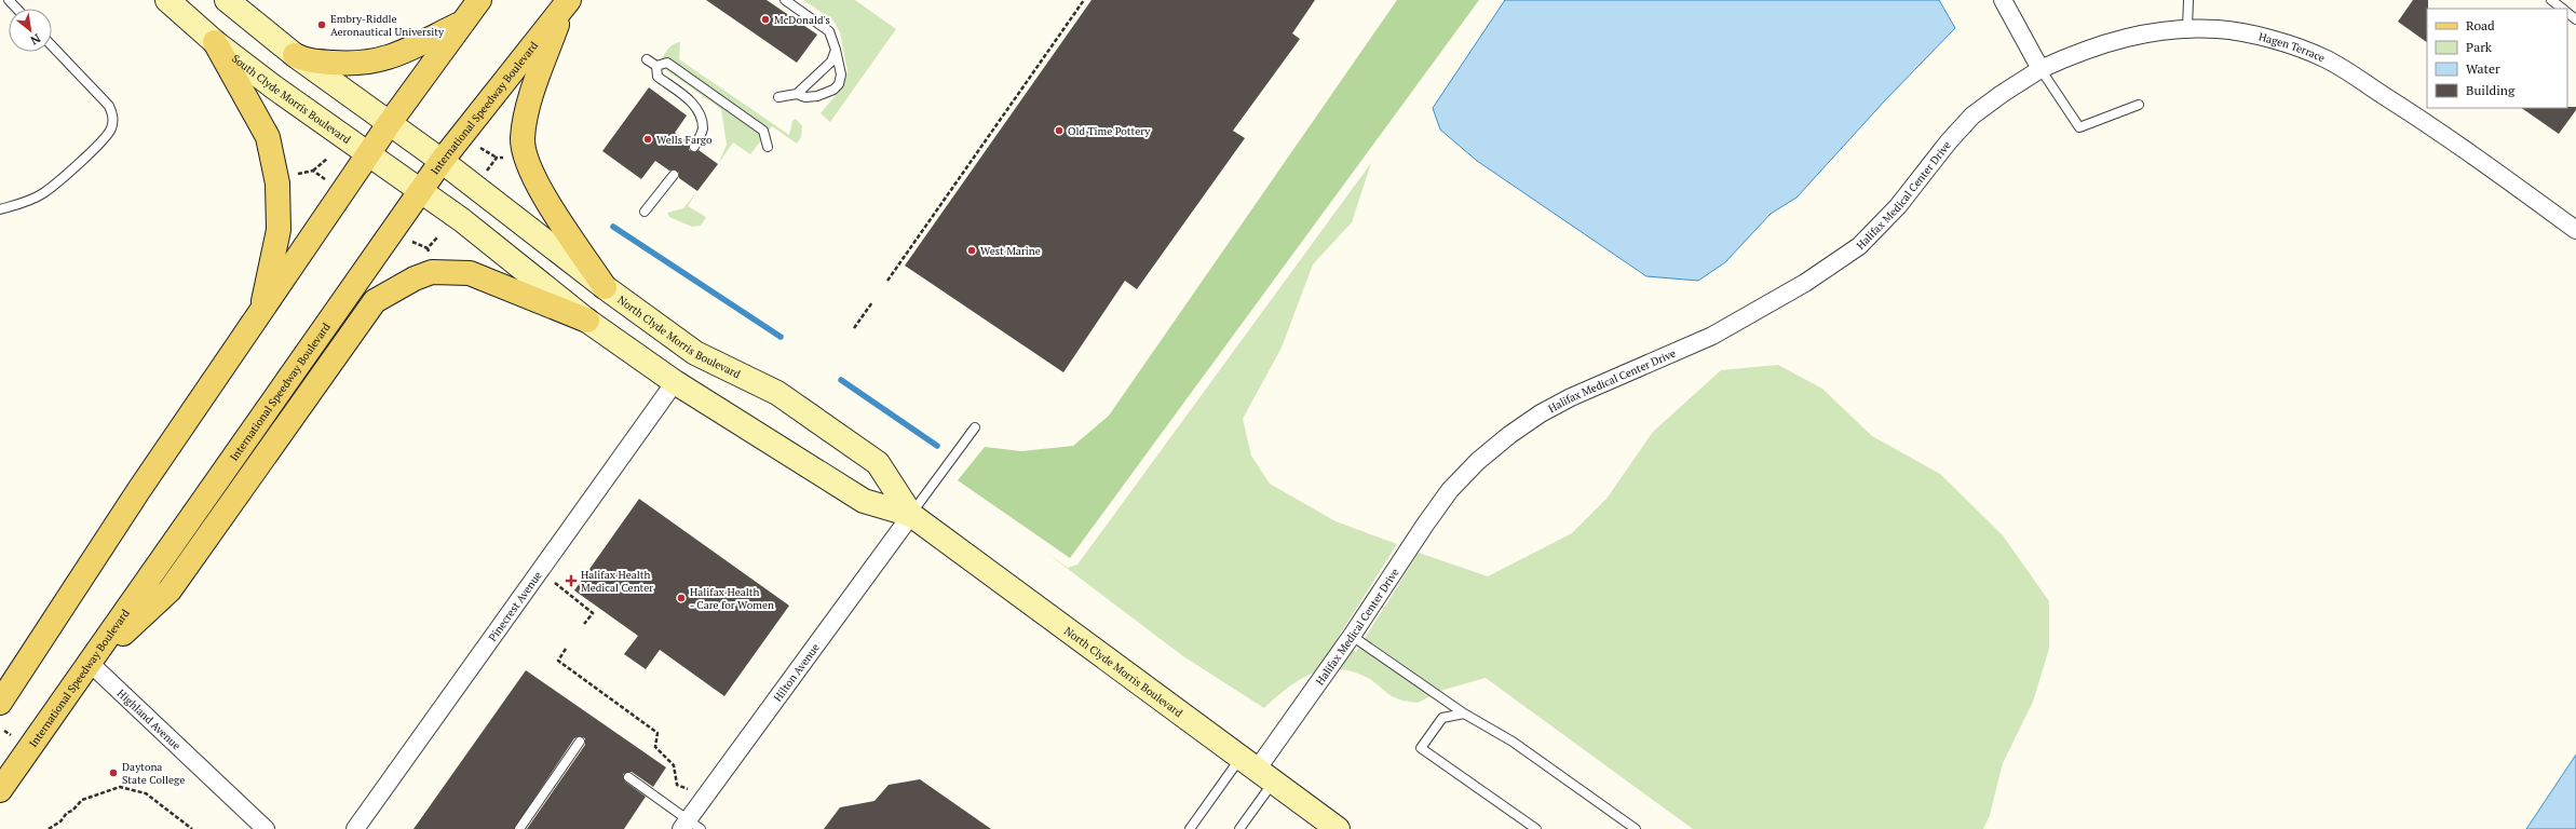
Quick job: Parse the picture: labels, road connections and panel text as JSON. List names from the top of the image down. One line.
{"streets":{"main road":["South Clyde Morris Boulevard","International Speedway Boulevard","North Clyde Morris Boulevard"],"street":["Hagen Terrace","Halifax Medical Center Drive","Pinecrest Avenue","Hilton Avenue","Highland Avenue"]},"crossings":[["Hagen Terrace","Halifax Medical Center Drive"],["South Clyde Morris Boulevard","International Speedway Boulevard"],["South Clyde Morris Boulevard","North Clyde Morris Boulevard"],["International Speedway Boulevard","North Clyde Morris Boulevard"],["International Speedway Boulevard","Highland Avenue"],["Halifax Medical Center Drive","North Clyde Morris Boulevard"],["North Clyde Morris Boulevard","Pinecrest Avenue"],["North Clyde Morris Boulevard","Hilton Avenue"]],"places":{"other":["McDonald's","Embry-Riddle Aeronautical University","Old Time Pottery","Wells Fargo","West Marine","Halifax Health - Care for Women","Daytona State College"],"health":["Halifax Health Medical Center"]},"legend":["Road","Park","Water","Building"],"north":"bottom right"}
